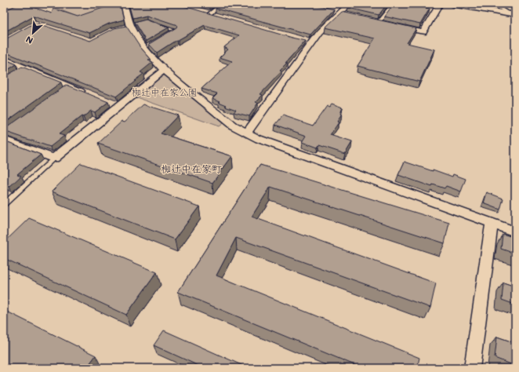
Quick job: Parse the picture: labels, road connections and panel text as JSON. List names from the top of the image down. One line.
{"districts":["椥辻中在家町"],"parks":["椥辻中在家公園"],"north":"bottom left"}
